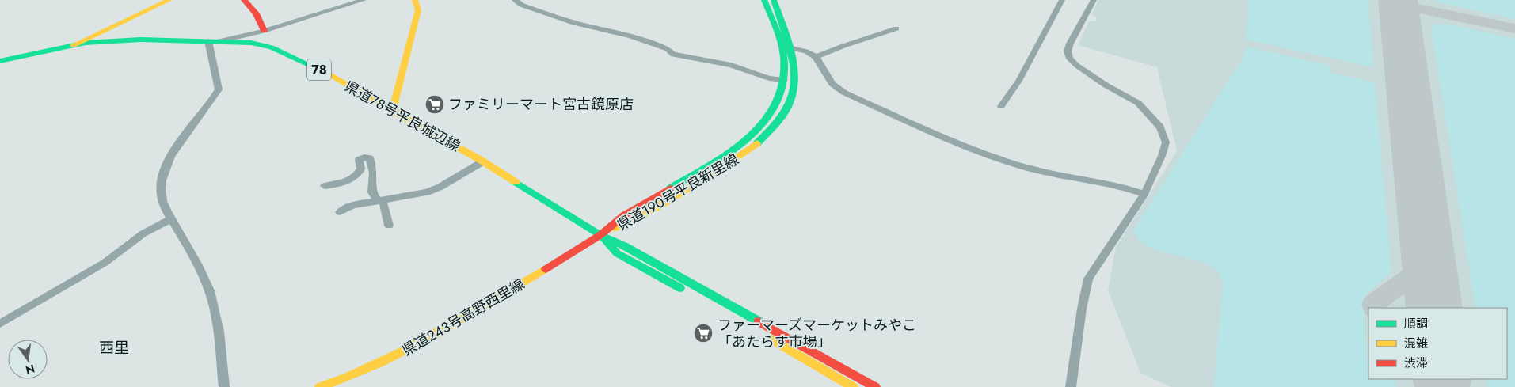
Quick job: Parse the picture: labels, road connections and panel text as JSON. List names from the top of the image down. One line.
{"streets":{"main road":["78","県道78号平良城辺線","県道190号平良新里線","県道243号高野西里線"]},"crossings":[["県道78号平良城辺線","県道190号平良新里線"],["県道78号平良城辺線","県道243号高野西里線"],["県道190号平良新里線","県道243号高野西里線"]],"districts":["西里"],"places":{"supermarket":["ファミリーマート宮古鏡原店","ファーマーズマーケットみやこ 「あたらす市場」"]},"legend":["順調","混雑","渋滞"],"north":"bottom"}
